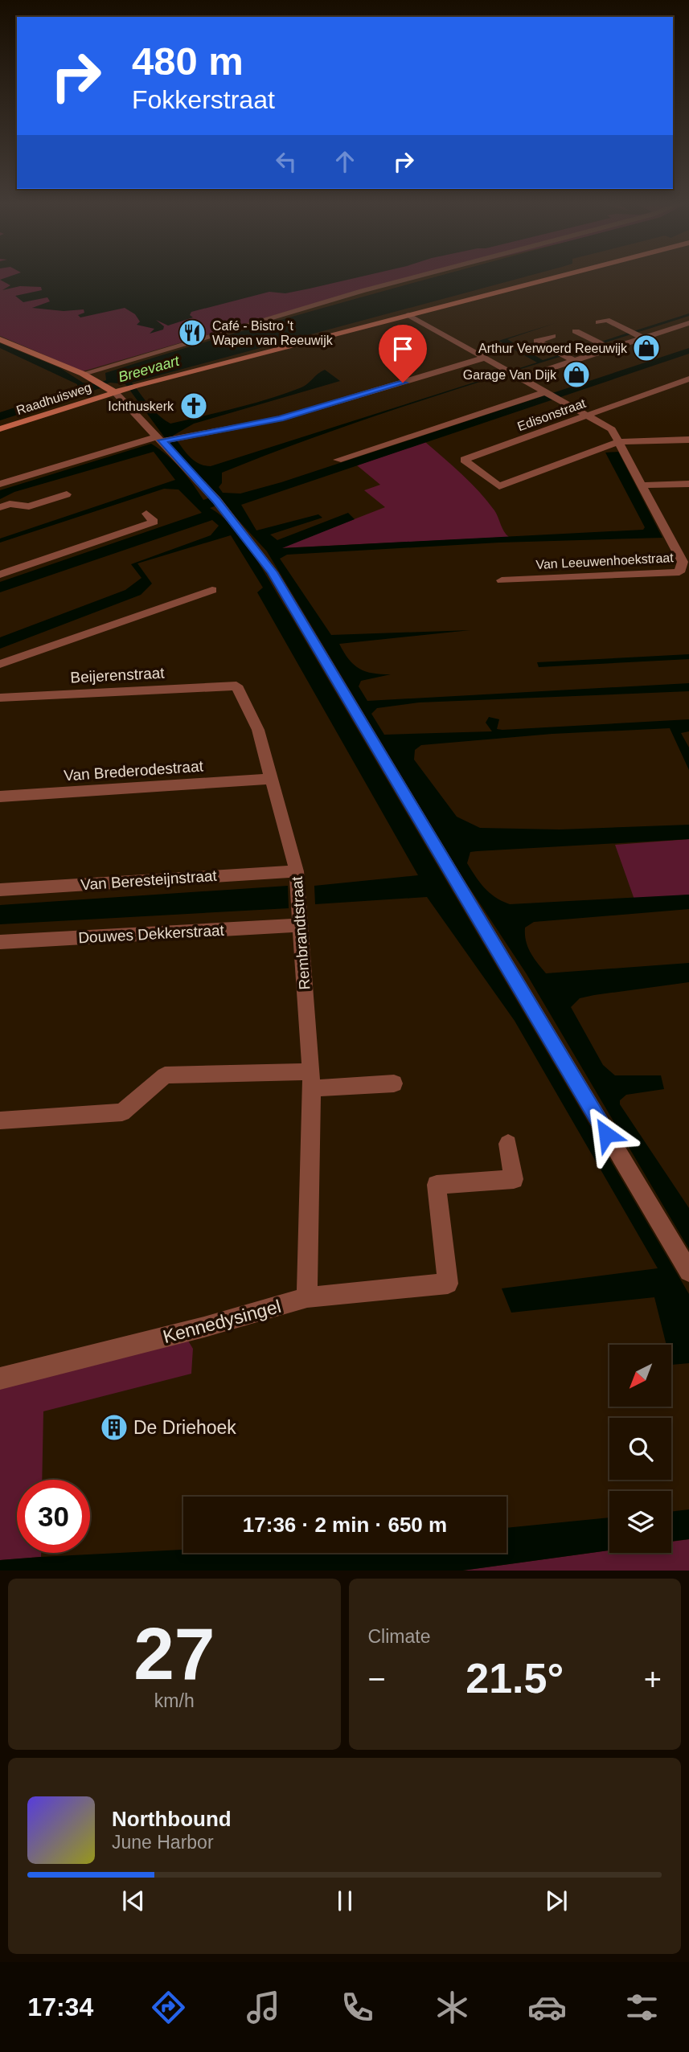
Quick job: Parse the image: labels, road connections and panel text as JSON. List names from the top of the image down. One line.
{"streets":{"street":["Raadhuisweg","Edisonstraat","Van Leeuwenhoekstraat","Beijerenstraat","Van Brederodestraat","Van Beresteijnstraat","Rembrandtstraat","Douwes Dekkerstraat","Kennedysingel"]},"crossings":[["Raadhuisweg","Van Leeuwenhoekstraat"],["Edisonstraat","Van Leeuwenhoekstraat"],["Beijerenstraat","Rembrandtstraat"],["Van Brederodestraat","Rembrandtstraat"],["Van Beresteijnstraat","Rembrandtstraat"],["Rembrandtstraat","Douwes Dekkerstraat"],["Rembrandtstraat","Kennedysingel"]],"water":["Breevaart"],"places":{"restaurant":["Café - Bistro 't Wapen van Reeuwijk"],"shop":["Arthur Verwoerd Reeuwijk","Garage Van Dijk"],"church":["Ichthuskerk"],"building":["De Driehoek"]},"north":"bottom left","page":{"turn":["480 m","Fokkerstraat"],"limit":"30","trip":"17:36 · 2 min · 650 m","tile":[["27","km/h"],"Climate"],"heat":["−","21.5°","+"],"song":["Northbound","June Harbor"],"tabs":"17:34"}}
